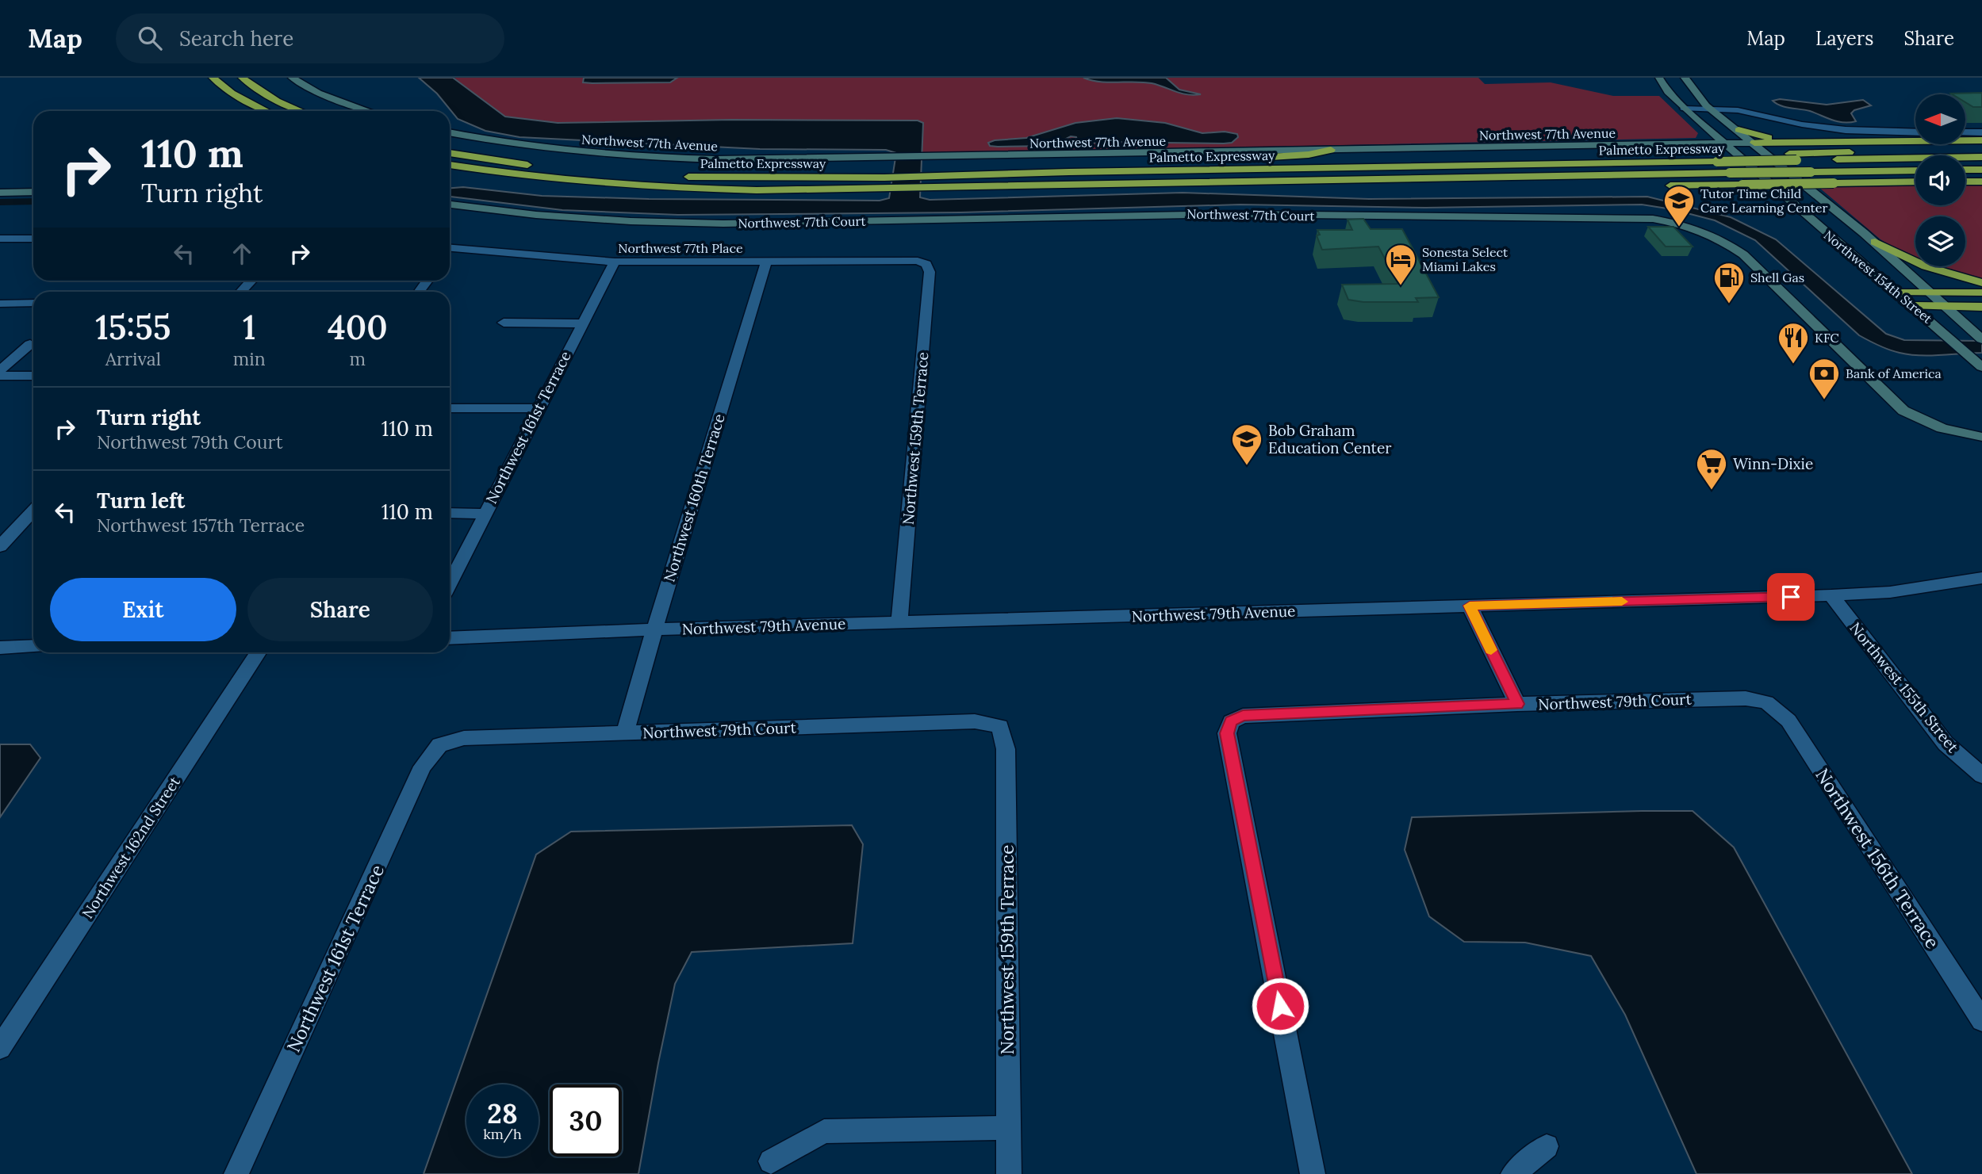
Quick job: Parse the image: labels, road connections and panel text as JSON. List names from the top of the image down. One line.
{"streets":{"highway":["Palmetto Expressway"],"street":["Northwest 77th Avenue","Northwest 77th Court","Northwest 77th Place","Northwest 154th Street","Northwest 161st Terrace","Northwest 159th Terrace","Northwest 160th Terrace","Northwest 79th Avenue","Northwest 155th Street","Northwest 79th Court","Northwest 162nd Street","Northwest 156th Terrace"]},"crossings":[["Northwest 77th Avenue","Northwest 154th Street"],["Northwest 77th Place","Northwest 161st Terrace"],["Northwest 77th Place","Northwest 159th Terrace"],["Northwest 77th Place","Northwest 160th Terrace"],["Northwest 161st Terrace","Northwest 79th Court"],["Northwest 159th Terrace","Northwest 79th Avenue"],["Northwest 159th Terrace","Northwest 79th Court"],["Northwest 160th Terrace","Northwest 79th Avenue"],["Northwest 160th Terrace","Northwest 79th Court"],["Northwest 79th Avenue","Northwest 155th Street"],["Northwest 79th Court","Northwest 156th Terrace"]],"places":{"school or university":["Tutor Time Child Care Learning Center","Bob Graham Education Center"],"hotel":["Sonesta Select Miami Lakes"],"fuel station":["Shell Gas"],"restaurant":["KFC"],"bank":["Bank of America"],"supermarket":["Winn-Dixie"]},"north":"left","page":{"header":"Map","search":"Search here","nav":["Map","Layers","Share"],"turn":["110 m","Turn right"],"eta":["15:55","Arrival","1","min","400","m"],"list":[{"name":"Turn right","note":"Northwest 79th Court","value":"110 m"},{"name":"Turn left","note":"Northwest 157th Terrace","value":"110 m"}],"buttons":["Exit","Share"],"speed":"28 km/h","limit":"30"}}
